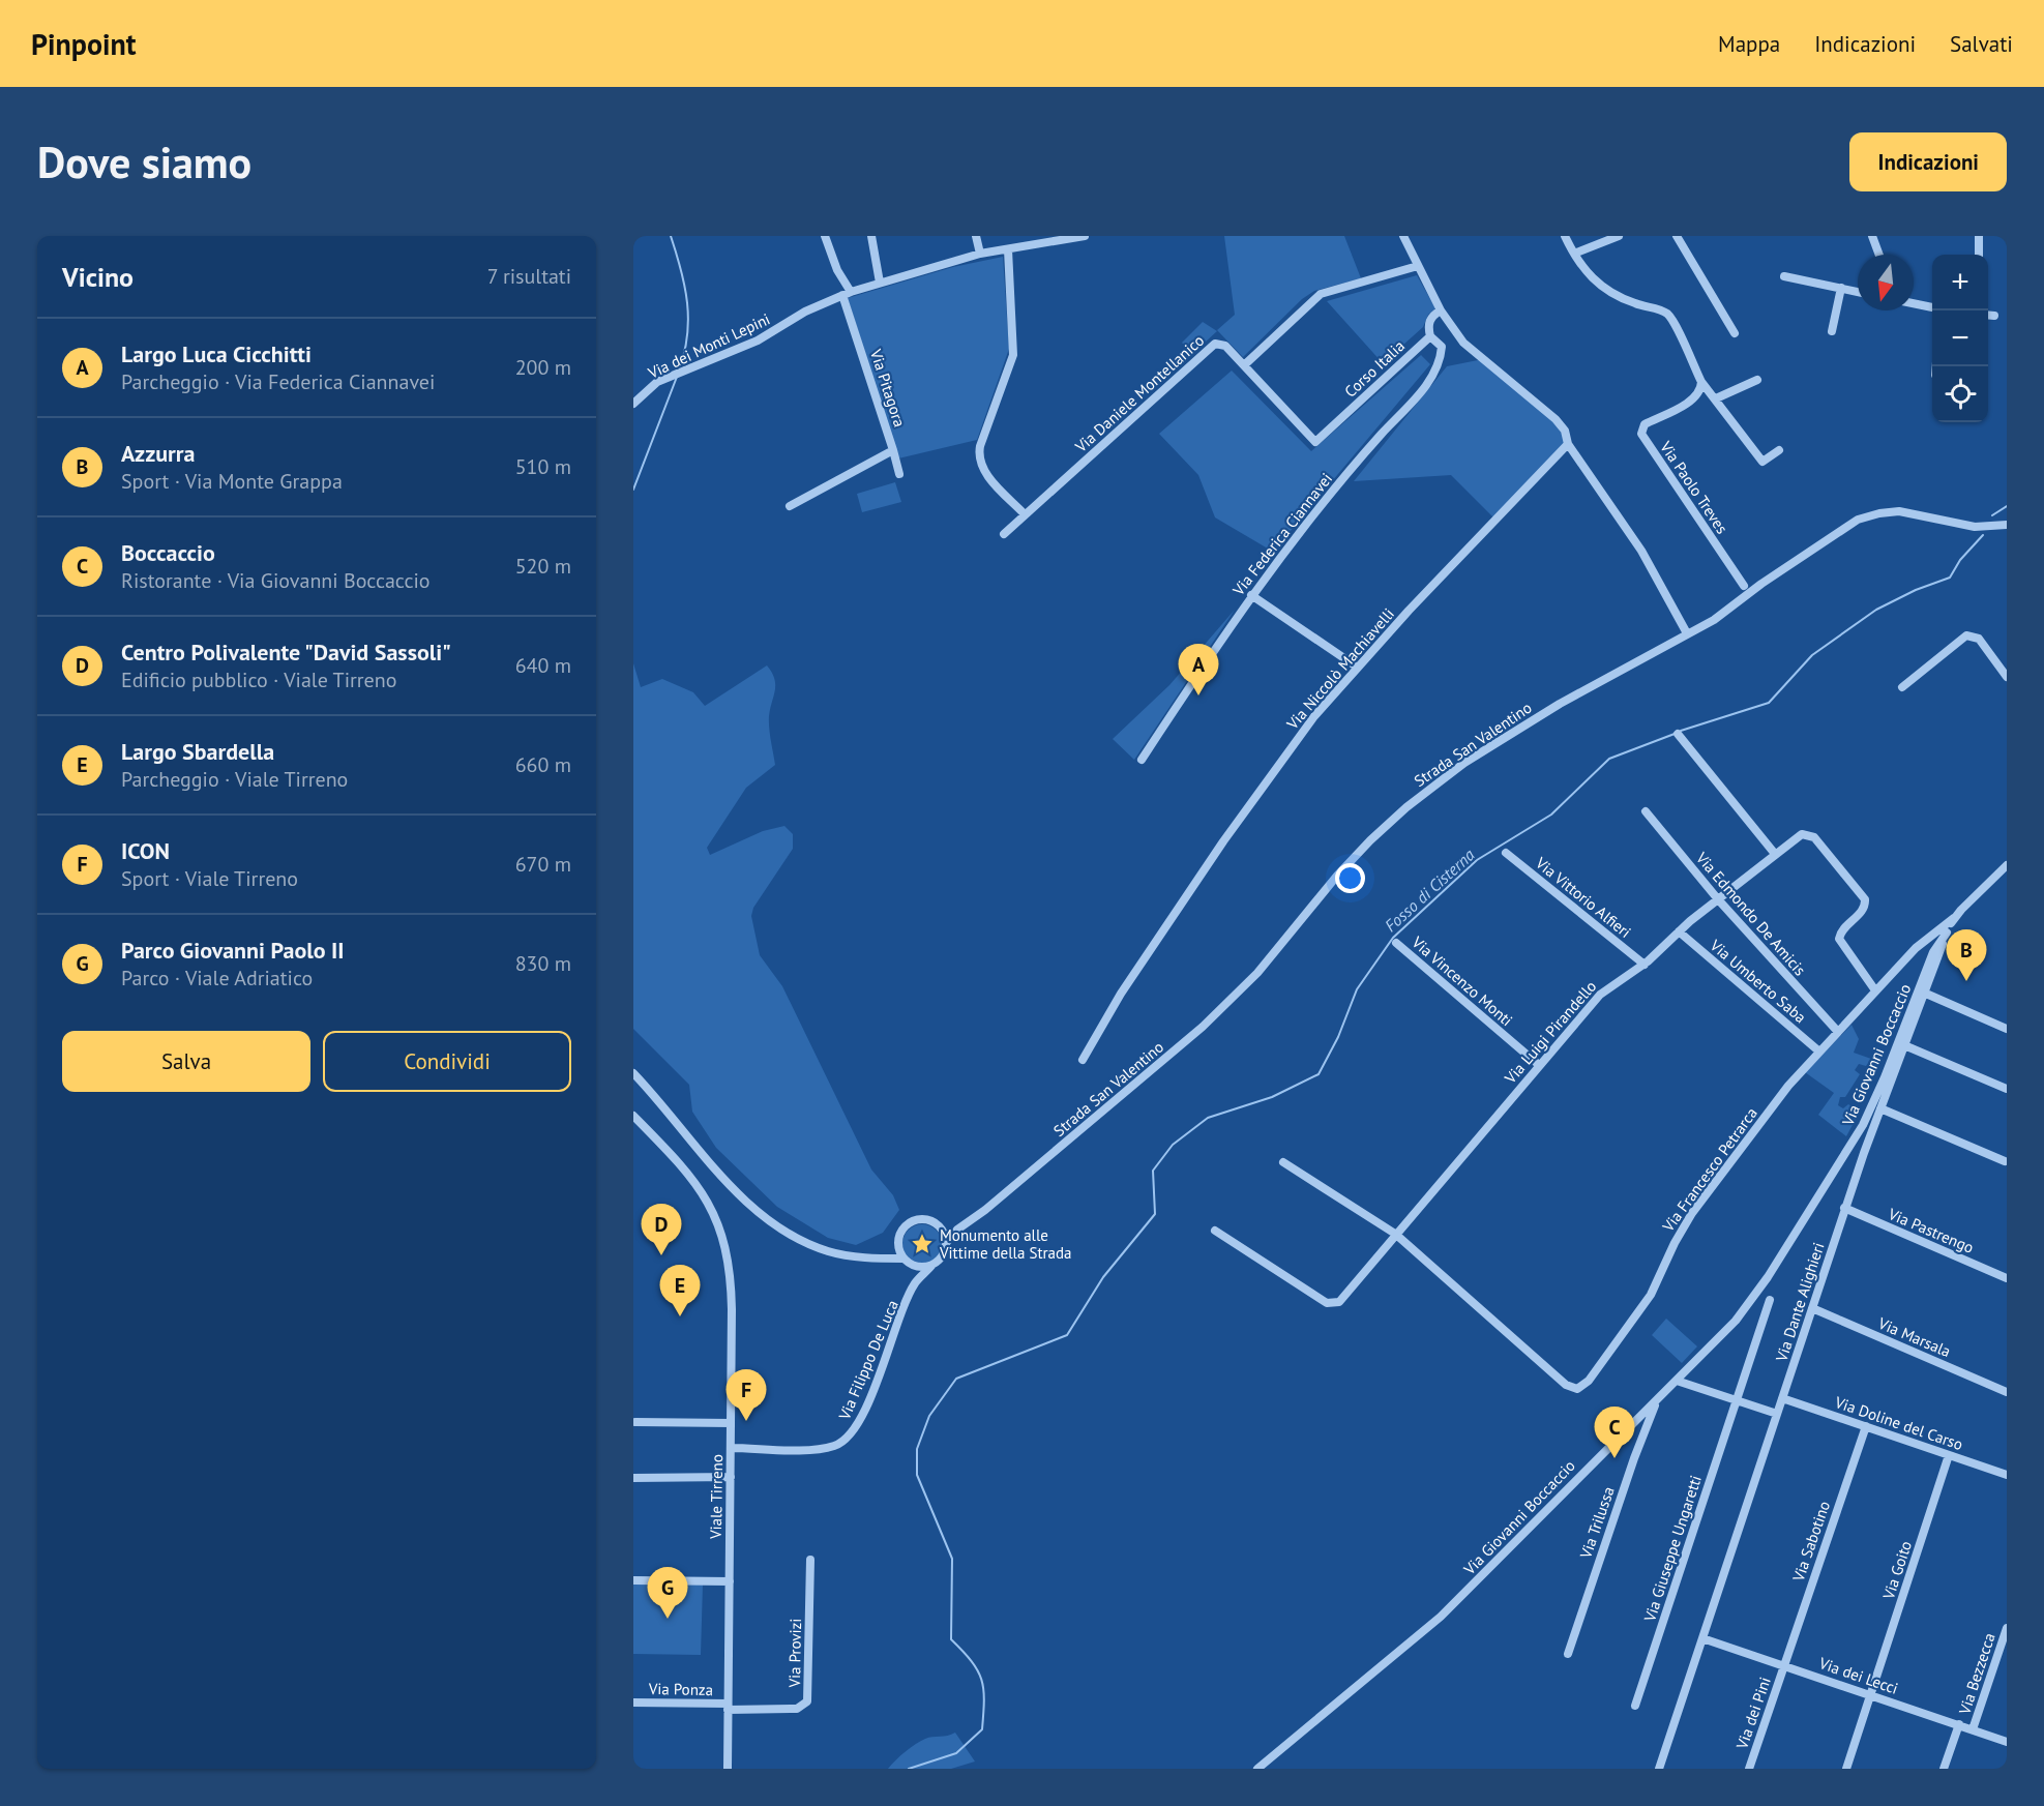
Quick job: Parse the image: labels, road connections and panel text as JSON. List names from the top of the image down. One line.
{"streets":{"street":["Via dei Monti Lepini","Corso Italia","Via Pitagora","Via Daniele Montellanico","Via Paolo Treves","Via Federica Ciannavei","Via Niccolò Machiavelli","Strada San Valentino","Via Vittorio Alfieri","Via Edmondo De Amicis","Via Vincenzo Monti","Via Umberto Saba","Via Luigi Pirandello","Via Giovanni Boccaccio","Via Francesco Petrarca","Via Pastrengo","Via Dante Alighieri","Via Marsala","Via Filippo De Luca","Via Doline del Carso","Viale Tirreno","Via Trilussa","Via Sabotino","Via Giuseppe Ungaretti","Via Goito","Via Provizi","Via Bezzecca","Via dei Lecci","Via Ponza","Via dei Pini"]},"crossings":[["Via dei Monti Lepini","Via Pitagora"],["Corso Italia","Via Daniele Montellanico"],["Corso Italia","Via Federica Ciannavei"],["Via Vittorio Alfieri","Via Luigi Pirandello"],["Via Edmondo De Amicis","Via Luigi Pirandello"],["Via Edmondo De Amicis","Via Francesco Petrarca"],["Via Vincenzo Monti","Via Luigi Pirandello"],["Via Umberto Saba","Via Luigi Pirandello"],["Via Umberto Saba","Via Francesco Petrarca"],["Via Luigi Pirandello","Via Francesco Petrarca"],["Via Giovanni Boccaccio","Via Dante Alighieri"],["Via Giovanni Boccaccio","Via Trilussa"],["Via Francesco Petrarca","Via Dante Alighieri"],["Via Pastrengo","Via Dante Alighieri"],["Via Dante Alighieri","Via Marsala"],["Via Dante Alighieri","Via Doline del Carso"],["Via Dante Alighieri","Via dei Lecci"],["Via Filippo De Luca","Viale Tirreno"],["Via Doline del Carso","Via Sabotino"],["Via Doline del Carso","Via Goito"],["Viale Tirreno","Via Provizi"],["Viale Tirreno","Via Ponza"],["Via Sabotino","Via dei Lecci"],["Via Sabotino","Via dei Pini"],["Via Goito","Via dei Lecci"],["Via Provizi","Via Ponza"],["Via Bezzecca","Via dei Lecci"],["Via dei Lecci","Via dei Pini"]],"water":["Fosso di Cisterna"],"places":{"place":["Monumento alle Vittime della Strada"]},"north":"bottom","page":{"header":"Pinpoint","nav":["Mappa","Indicazioni","Salvati"],"buttons":["Indicazioni",["Salva","Condividi"]],"title":"Dove siamo","heading":["Vicino","7 risultati"],"map_buttons":["+","−"],"list":[{"mark":"A","name":"Largo Luca Cicchitti","note":"Parcheggio · Via Federica Ciannavei","value":"200 m"},{"mark":"B","name":"Azzurra","note":"Sport · Via Monte Grappa","value":"510 m"},{"mark":"C","name":"Boccaccio","note":"Ristorante · Via Giovanni Boccaccio","value":"520 m"},{"mark":"D","name":"Centro Polivalente \"David Sassoli\"","note":"Edificio pubblico · Viale Tirreno","value":"640 m"},{"mark":"E","name":"Largo Sbardella","note":"Parcheggio · Viale Tirreno","value":"660 m"},{"mark":"F","name":"ICON","note":"Sport · Viale Tirreno","value":"670 m"},{"mark":"G","name":"Parco Giovanni Paolo II","note":"Parco · Viale Adriatico","value":"830 m"}],"pins":["A","B","D","E","F","C","G"]}}
